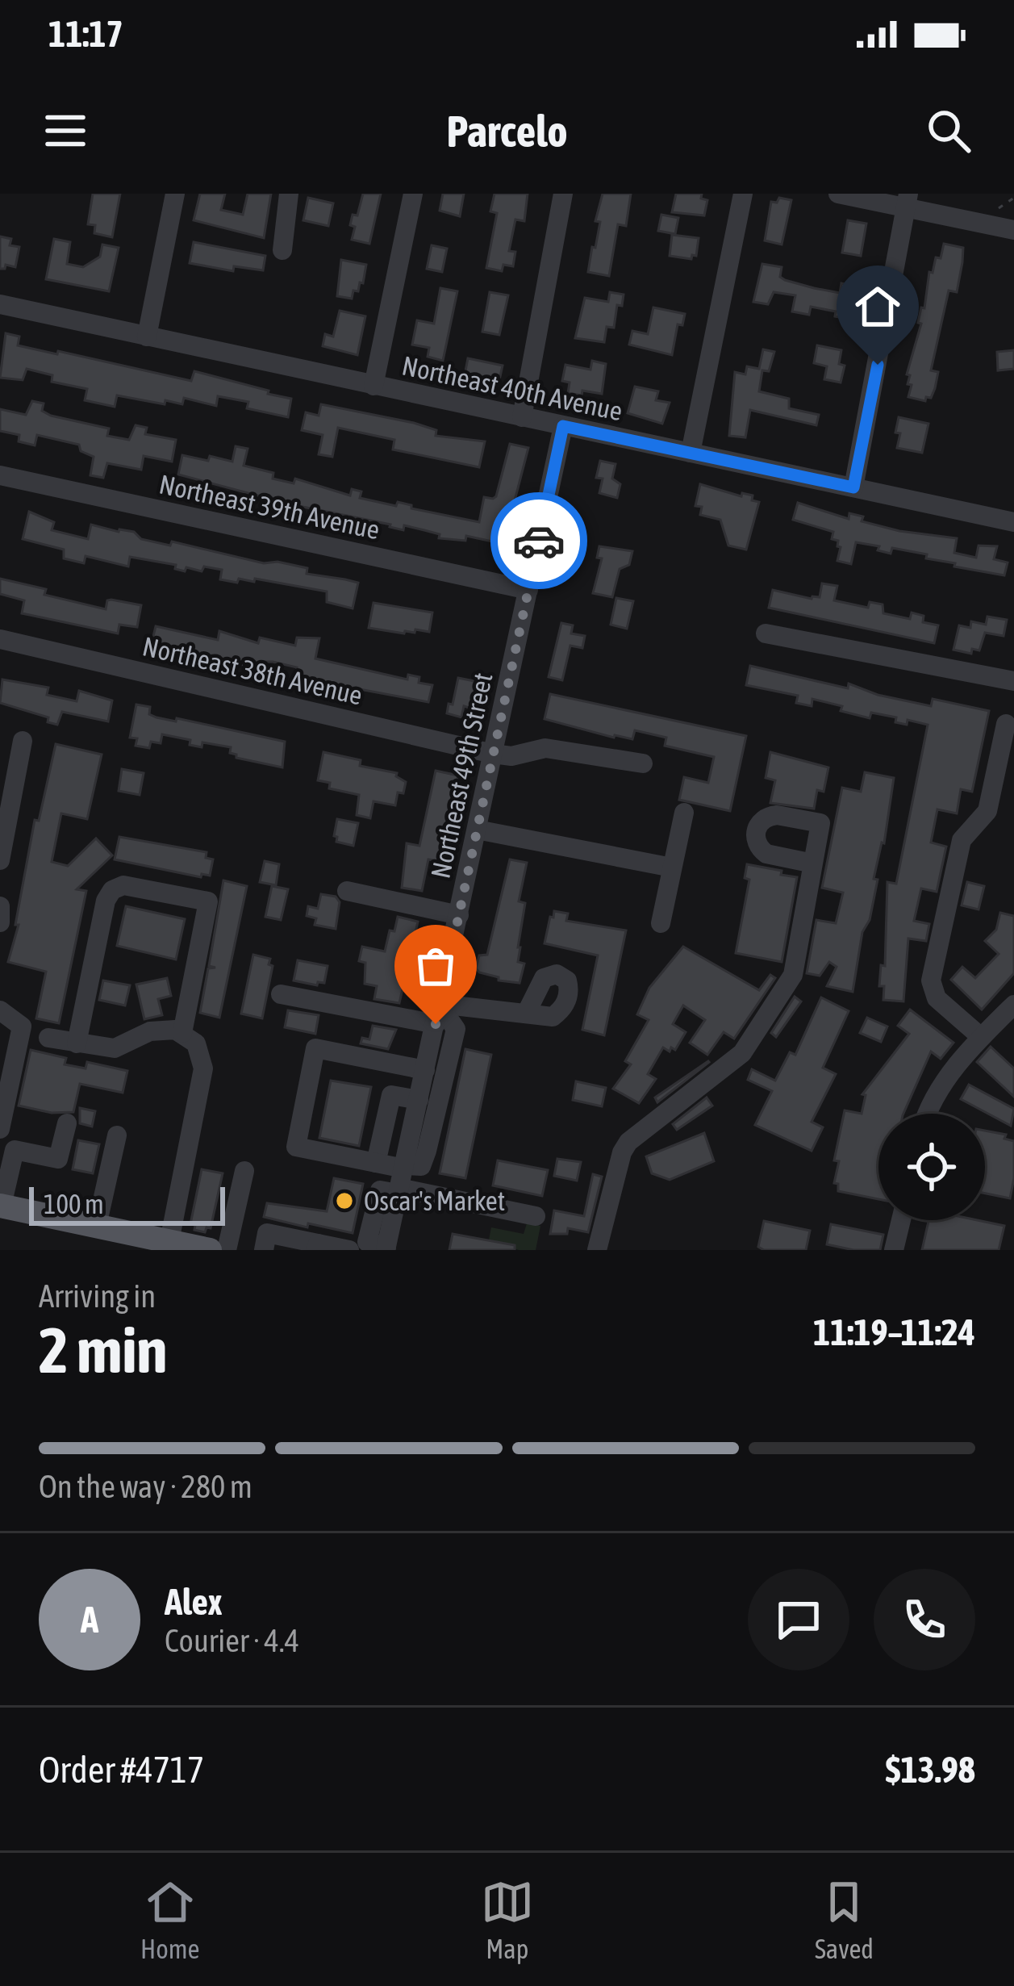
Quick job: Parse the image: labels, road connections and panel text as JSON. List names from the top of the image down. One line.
{"streets":{"street":["Northeast 40th Avenue","Northeast 39th Avenue","Northeast 38th Avenue","Northeast 49th Street"]},"crossings":[["Northeast 40th Avenue","Northeast 49th Street"],["Northeast 39th Avenue","Northeast 49th Street"],["Northeast 38th Avenue","Northeast 49th Street"]],"places":["Oscar's Market"],"scale_bar":"100 m","page":{"status":"11:17","header":"Parcelo","scale":"100 m","heading":["2 min","Arriving in","11:19–11:24"],"panel":["Alex","Courier · 4.4","Order #4717","$13.98"],"bar":"On the way · 280 m","round":"A","tabs":["Home","Map","Saved"]}}
